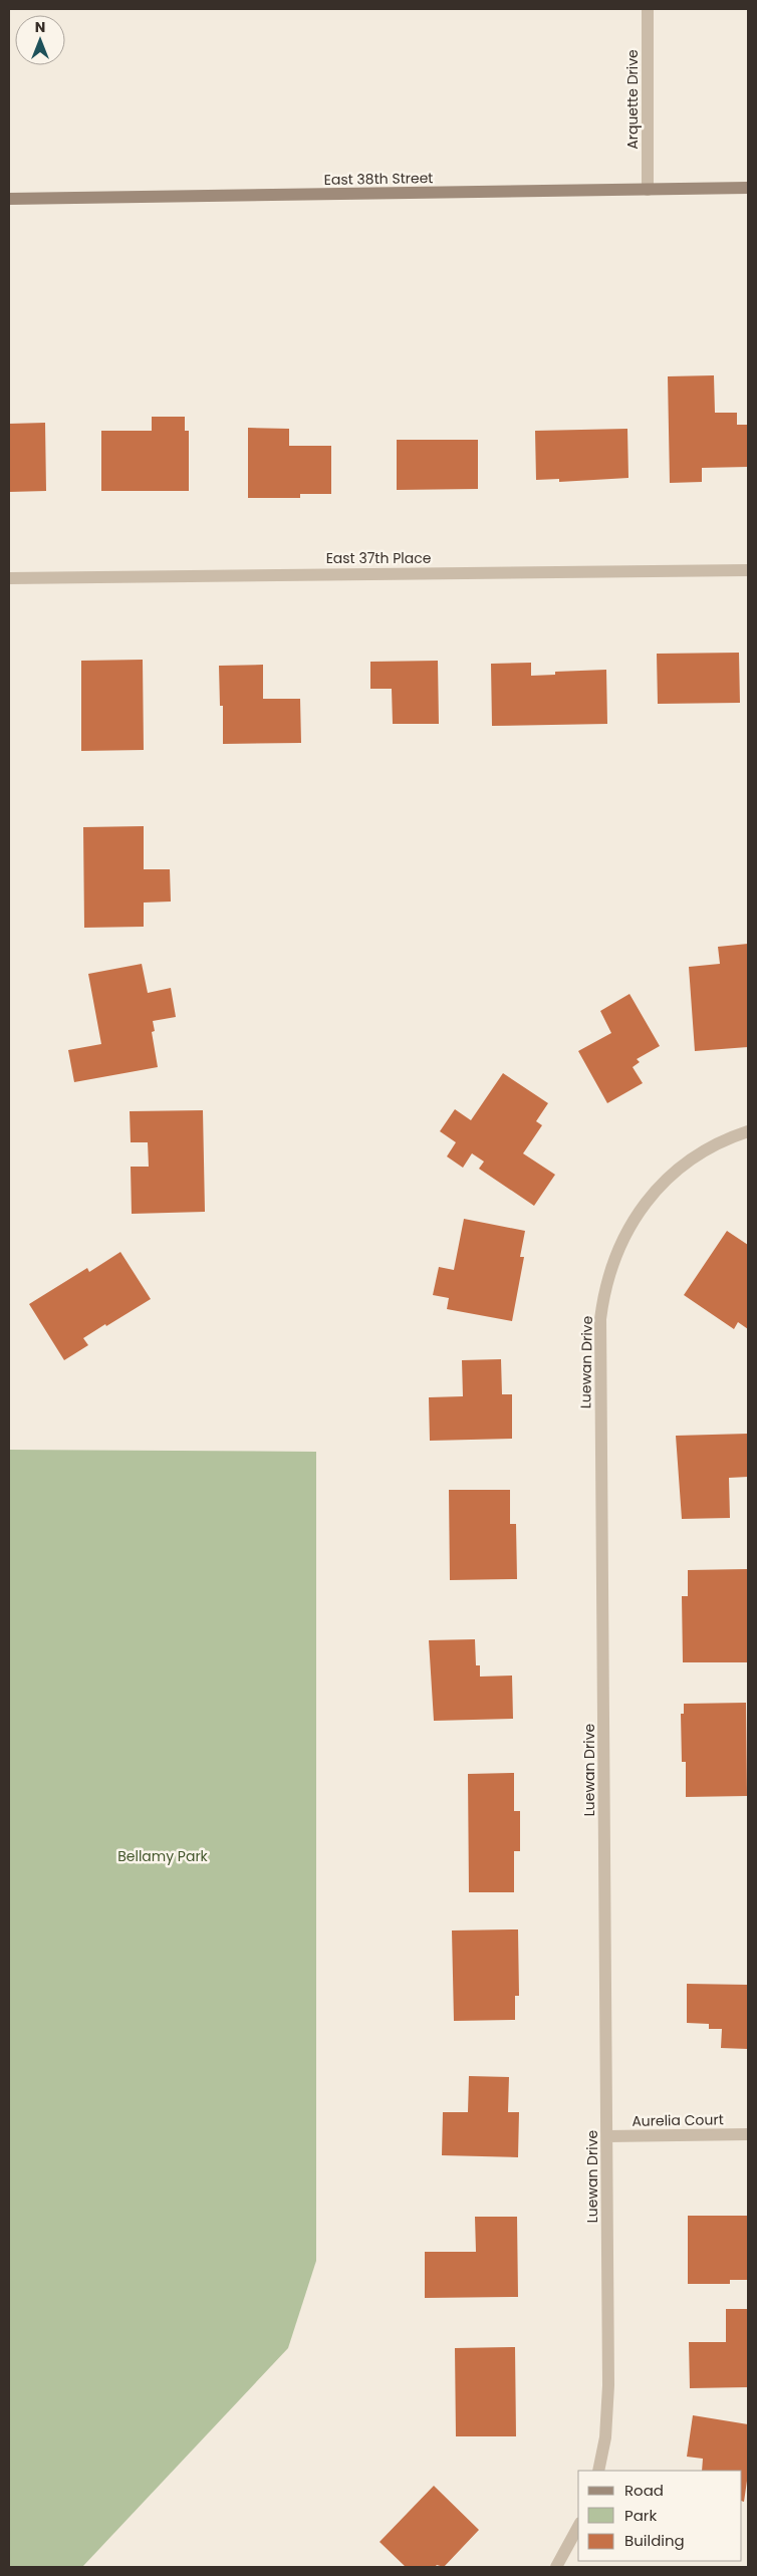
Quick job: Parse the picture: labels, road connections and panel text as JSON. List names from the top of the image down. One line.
{"streets":{"main road":["East 38th Street"],"street":["Arquette Drive","East 37th Place","Luewan Drive","Aurelia Court"]},"crossings":[["Arquette Drive","East 38th Street"],["Luewan Drive","Aurelia Court"]],"parks":["Bellamy Park"],"legend":["Road","Park","Building"],"north":"top"}
